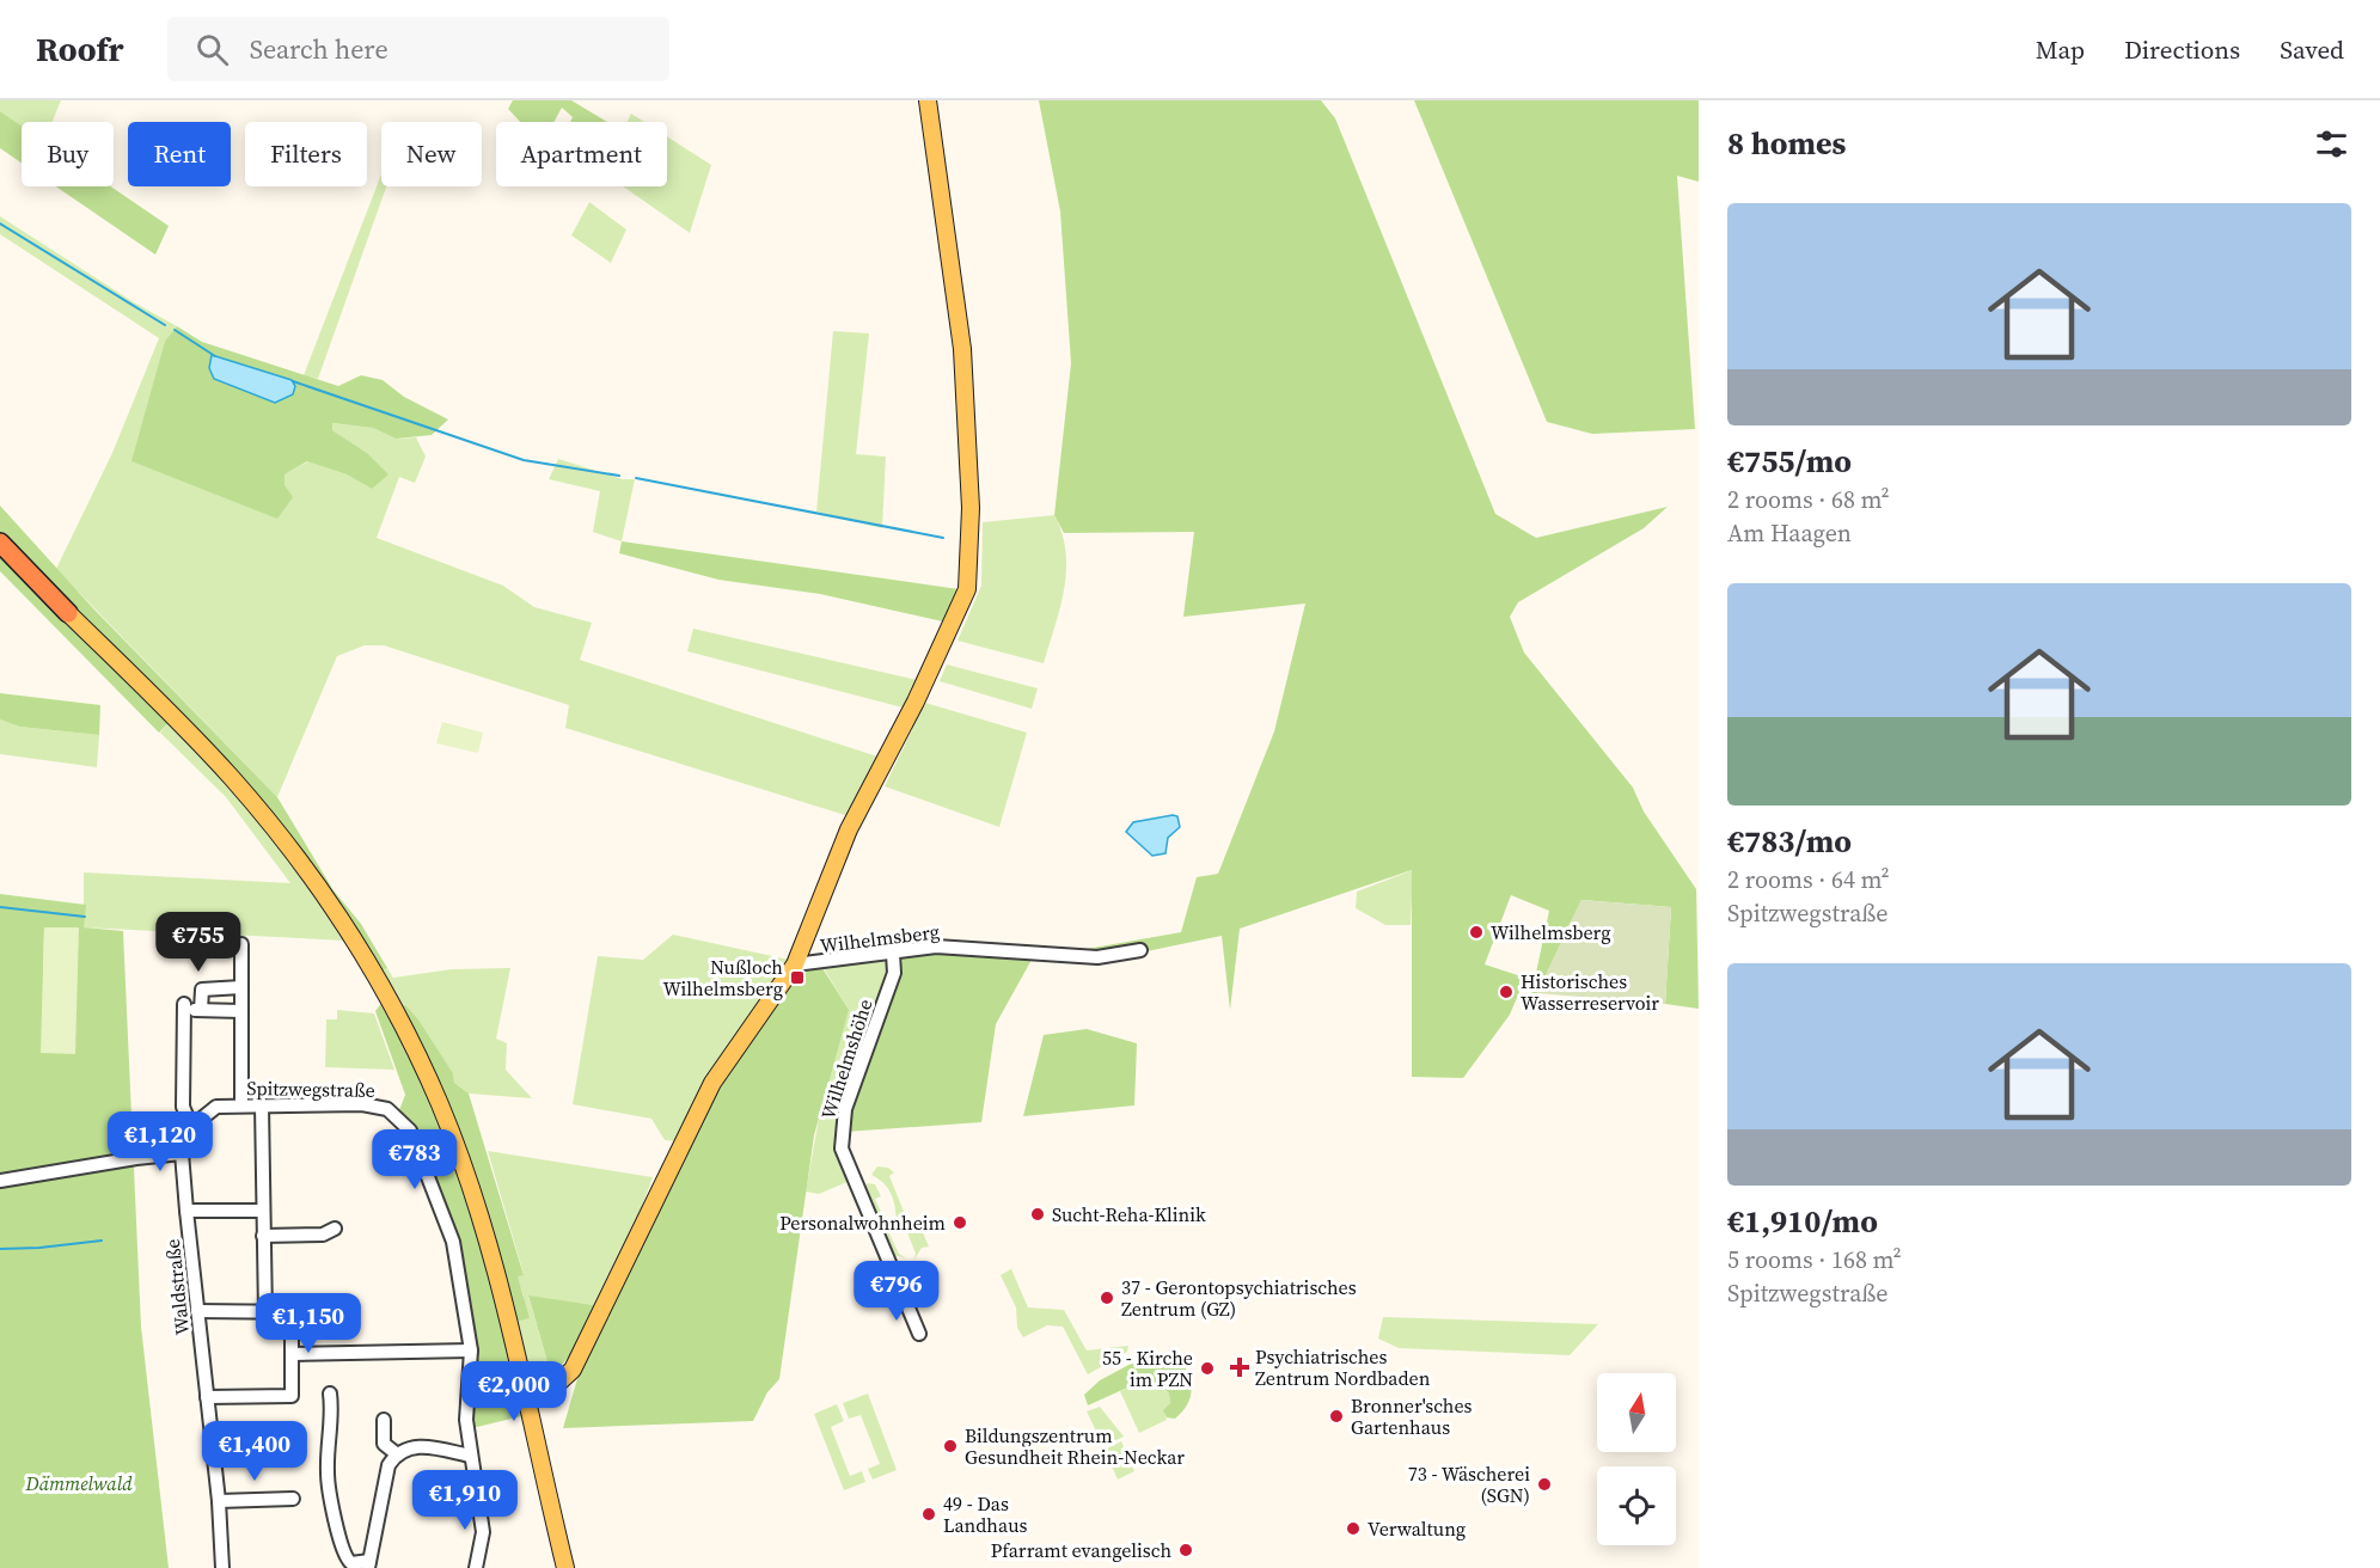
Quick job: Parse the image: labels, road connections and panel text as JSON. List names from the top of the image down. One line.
{"streets":{"street":["Wilhelmsberg","Wilhelmshöhe","Spitzwegstraße","Waldstraße"]},"crossings":[["Wilhelmsberg","Wilhelmshöhe"],["Spitzwegstraße","Waldstraße"]],"parks":["Dämmelwald"],"places":{"other":["Wilhelmsberg","Historisches Wasserreservoir","Sucht-Reha-Klinik","Personalwohnheim","37 - Gerontopsychiatrisches Zentrum (GZ)","55 - Kirche im PZN","Bronner'sches Gartenhaus","Bildungszentrum Gesundheit Rhein-Neckar","73 - Wäscherei (SGN)","49 - Das Landhaus","Verwaltung","Pfarramt evangelisch"],"transit":["Nußloch Wilhelmsberg"],"health":["Psychiatrisches Zentrum Nordbaden"]},"north":"top","page":{"header":"Roofr","search":"Search here","nav":["Map","Directions","Saved"],"heading":"8 homes","chip":["Buy","Rent","Filters","New","Apartment"],"list":[{"name":"€755/mo","note":"2 rooms · 68 m² · Am Haagen"},{"name":"€783/mo","note":"2 rooms · 64 m² · Spitzwegstraße"},{"name":"€1,910/mo","note":"5 rooms · 168 m² · Spitzwegstraße"}],"price":["€755","€1,120","€783","€796","€1,150","€2,000","€1,400","€1,910"]}}
